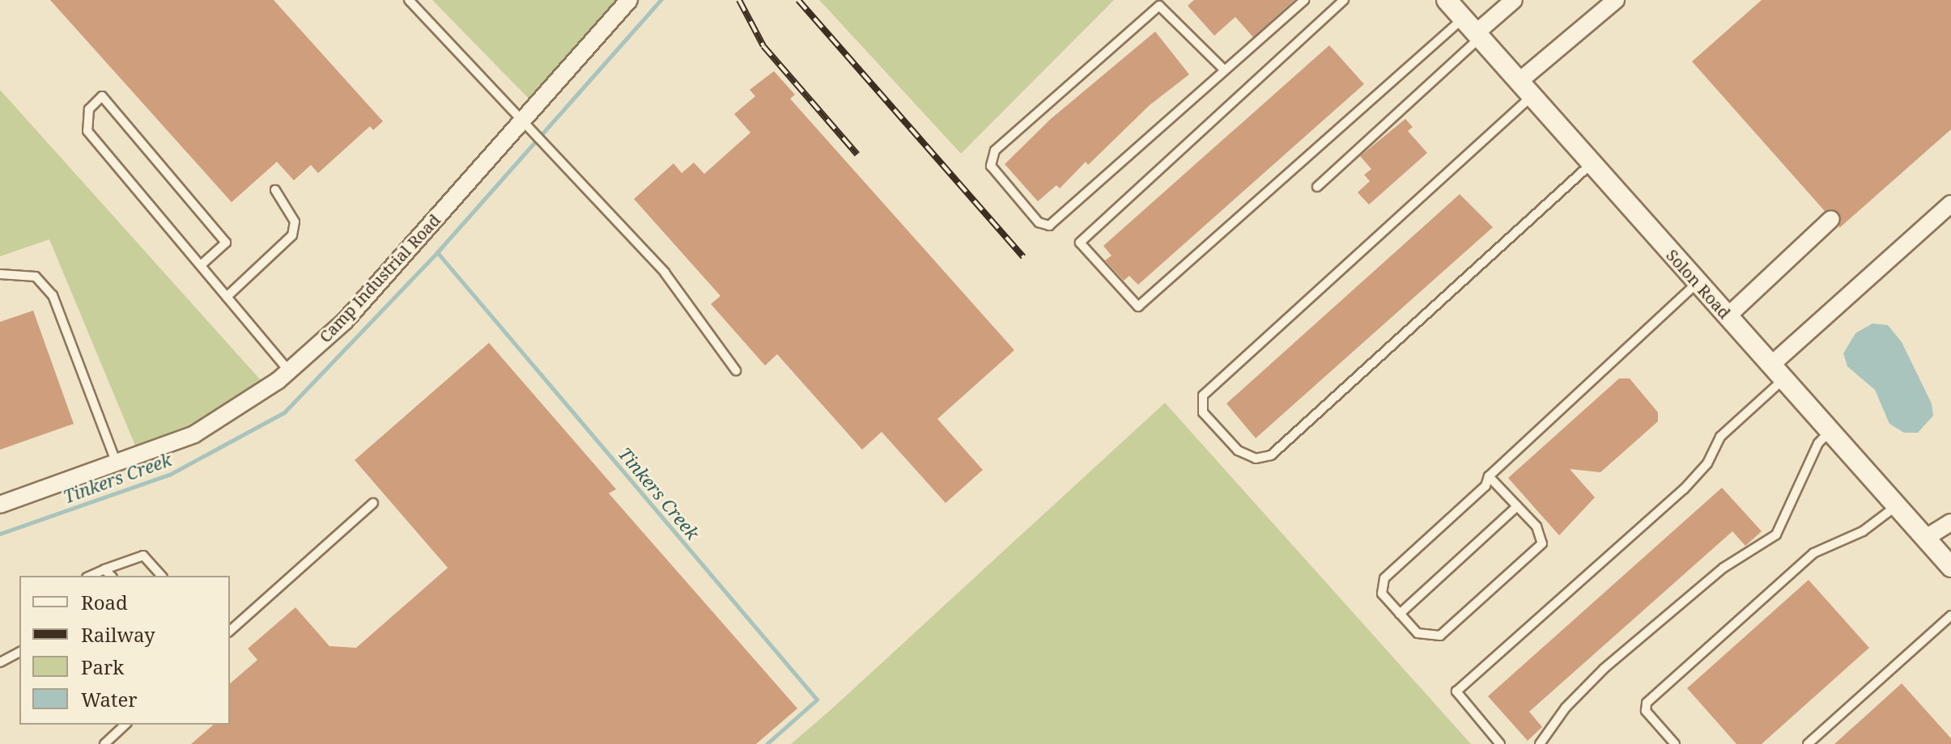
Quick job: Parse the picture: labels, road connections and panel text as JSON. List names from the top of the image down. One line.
{"streets":{"street":["Camp Industrial Road","Solon Road"]},"water":["Tinkers Creek"],"legend":["Road","Railway","Park","Water"]}
